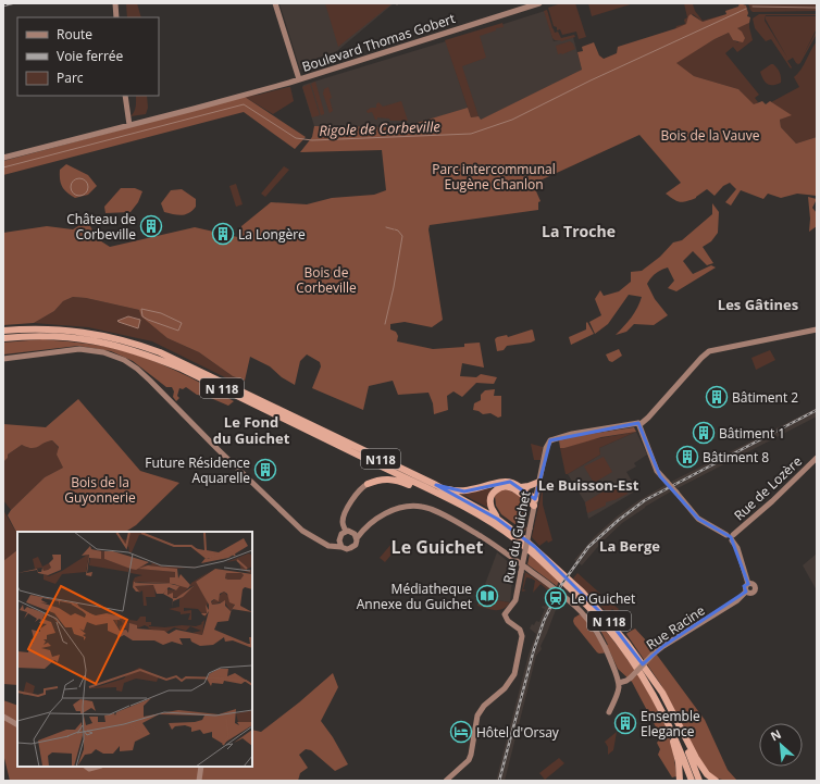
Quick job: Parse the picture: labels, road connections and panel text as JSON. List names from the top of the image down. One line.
{"streets":{"highway":["N 118","N118"],"main road":["Boulevard Thomas Gobert","Rue de Lozère","Rue du Guichet","Rue Racine"]},"crossings":[["N 118","N118"],["Rue de Lozère","Rue Racine"]],"districts":["La Troche","Les Gâtines","Le Fond du Guichet","Le Buisson-Est","La Berge","Le Guichet"],"water":["Rigole de Corbeville"],"parks":["Bois de la Vauve","Parc intercommunal Eugène Chanlon","Bois de Corbeville","Bois de la Guyonnerie"],"places":{"building":["Château de Corbeville","La Longère","Bâtiment 2","Bâtiment 1","Bâtiment 8","Future Résidence Aquarelle","Ensemble Elegance"],"library":["Médiatheque Annexe du Guichet"],"station":["Le Guichet"],"hotel":["Hôtel d'Orsay"]},"legend":["Route","Voie ferrée","Parc"],"north":"top left"}
